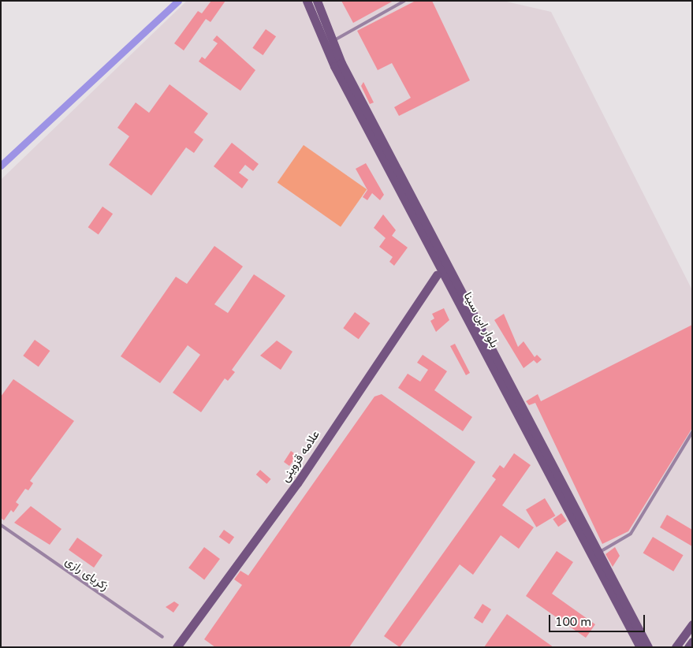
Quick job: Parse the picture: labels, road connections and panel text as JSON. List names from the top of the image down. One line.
{"streets":{"street":["بلوار ابن سینا","علامه قزوینی"],"lane":["زکریای رازی"]},"scale_bar":"100 m"}
